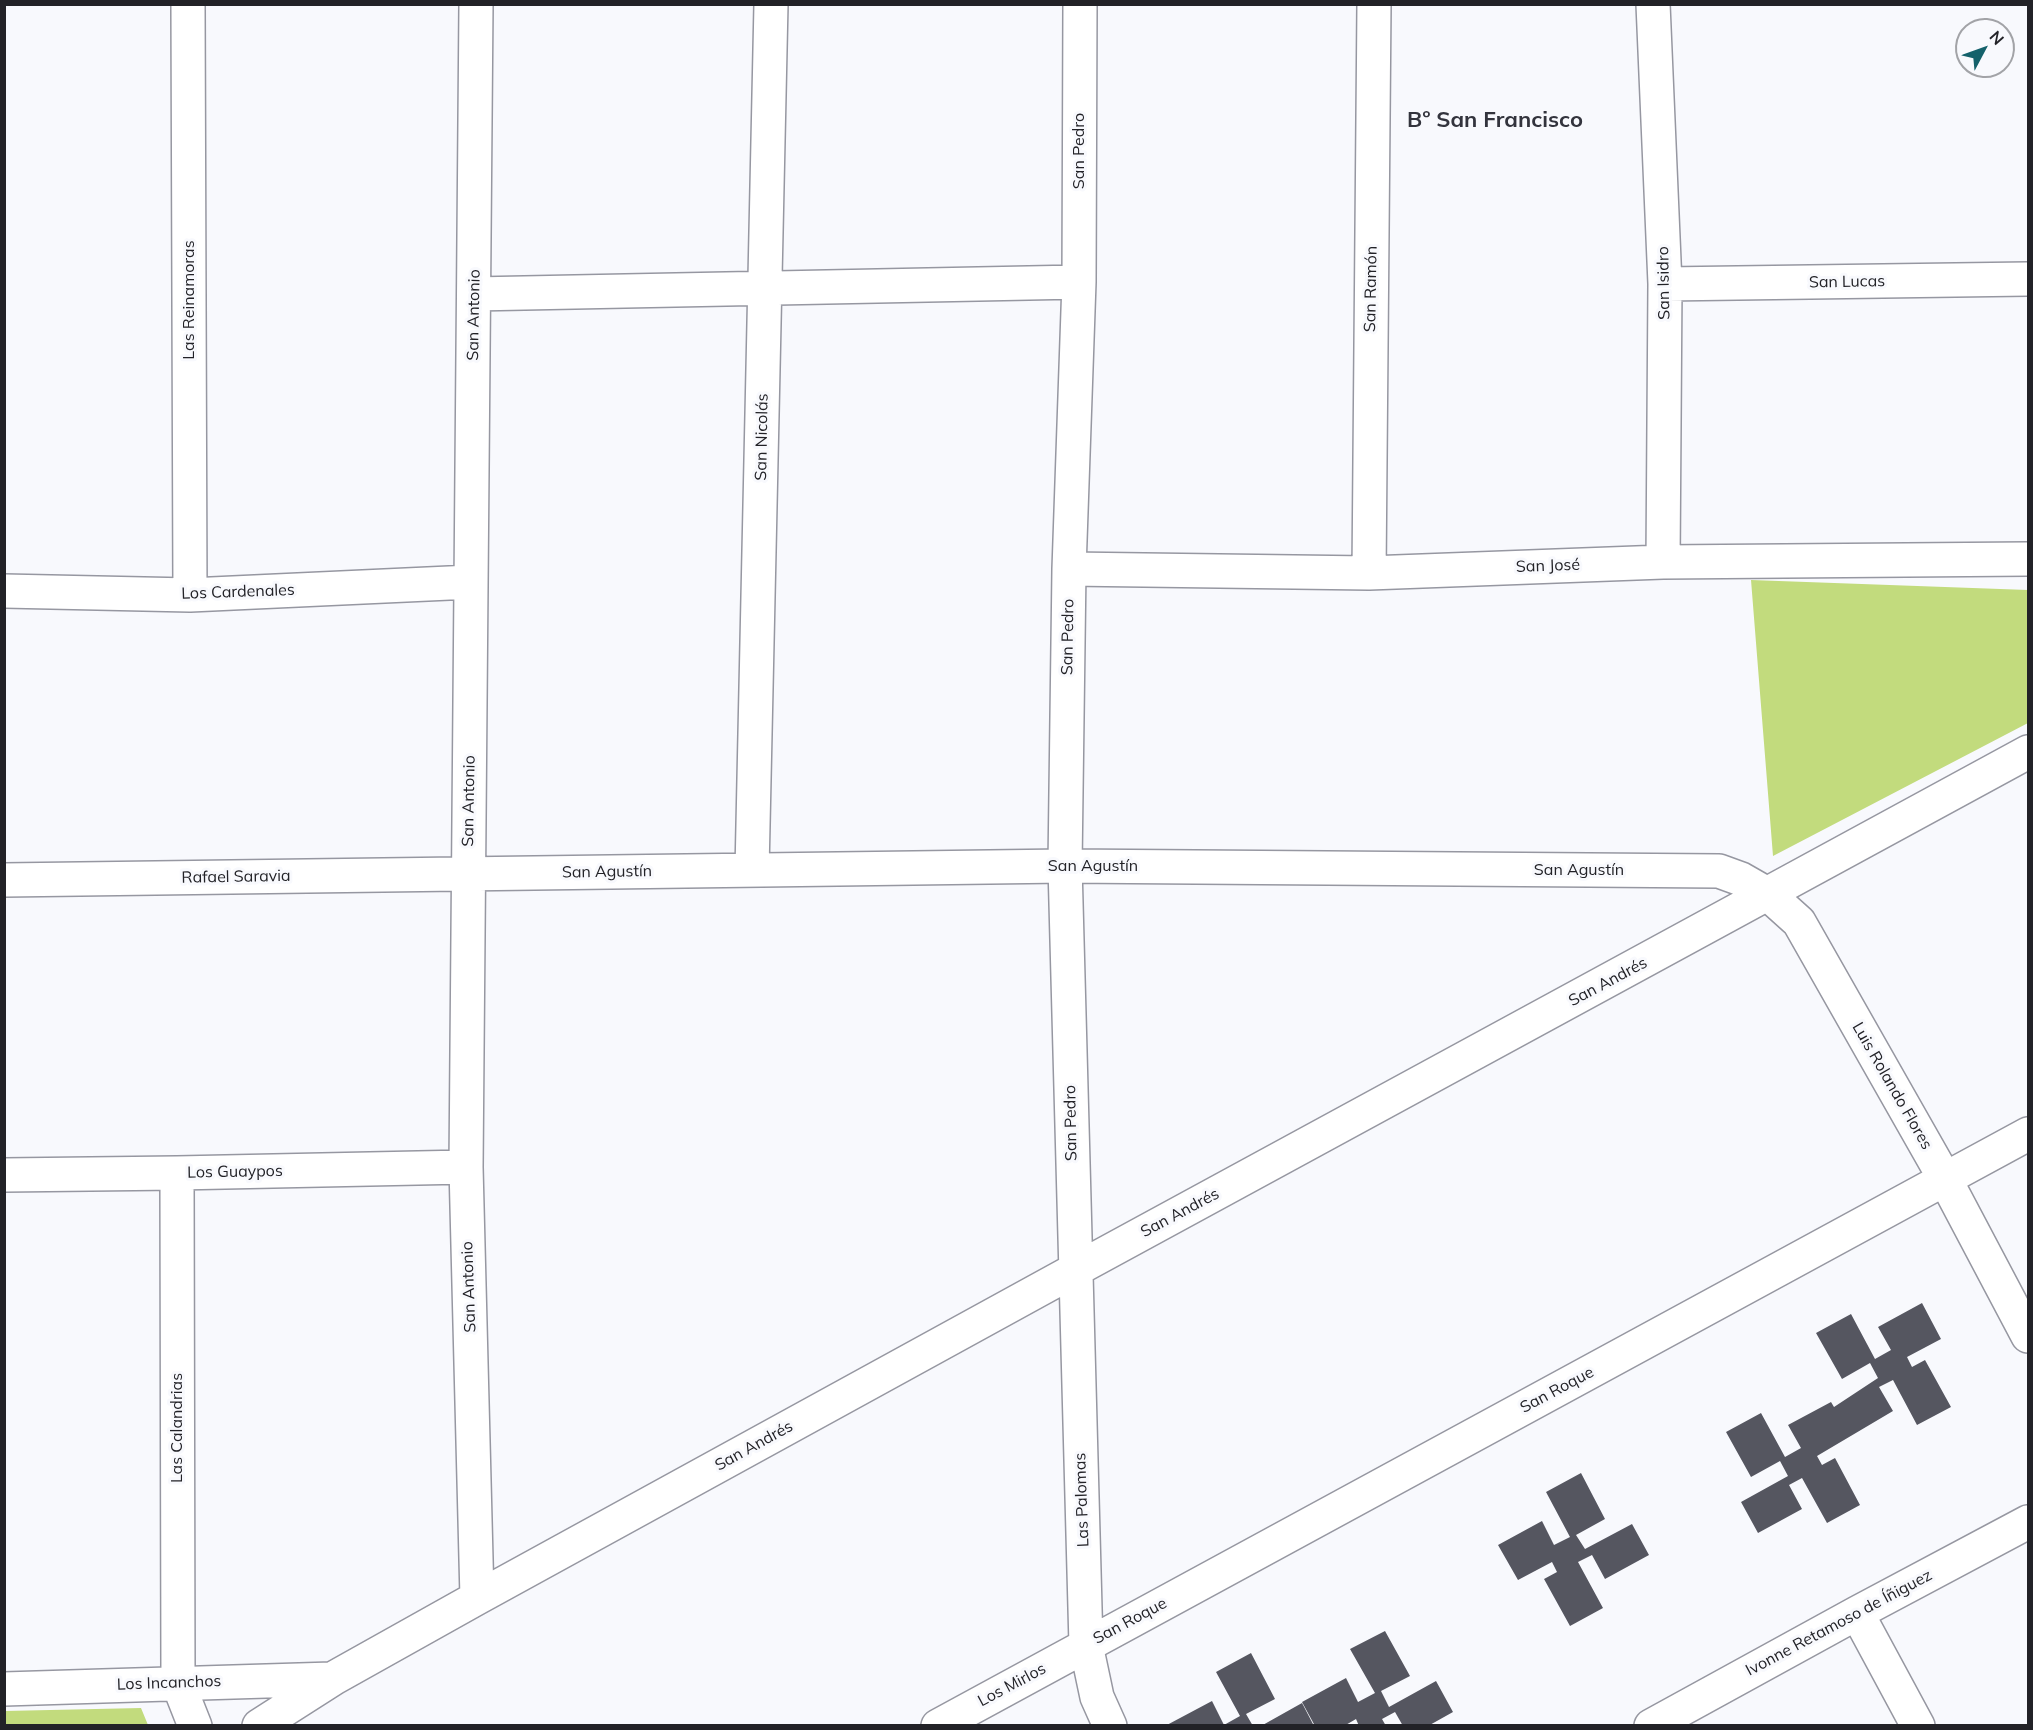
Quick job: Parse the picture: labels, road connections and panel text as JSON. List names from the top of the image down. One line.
{"streets":{"street":["San Pedro","San Lucas","San Isidro","San Ramón","Las Reinamoras","San Antonio","San Nicolás","San José","Los Cardenales","San Agustín","Rafael Saravia","San Andrés","Luis Rolando Flores","Los Guaypos","San Roque","Las Calandrias","Las Palomas","Ivonne Retamoso de Íñiguez","Los Incanchos","Los Mirlos"]},"crossings":[["San Pedro","San José"],["San Pedro","San Agustín"],["San Pedro","San Andrés"],["San Pedro","Las Palomas"],["San Lucas","San Isidro"],["San Isidro","San José"],["San Ramón","San José"],["Las Reinamoras","Los Cardenales"],["San Antonio","Los Cardenales"],["San Antonio","San Agustín"],["San Antonio","Rafael Saravia"],["San Antonio","San Andrés"],["San Antonio","Los Guaypos"],["San Nicolás","San Agustín"],["San Agustín","Rafael Saravia"],["San Agustín","Luis Rolando Flores"],["San Andrés","Luis Rolando Flores"],["San Andrés","Las Palomas"],["San Andrés","Los Incanchos"],["Luis Rolando Flores","San Roque"],["Los Guaypos","Las Calandrias"],["San Roque","Las Palomas"],["San Roque","Los Mirlos"],["Las Calandrias","Los Incanchos"],["Las Palomas","Los Mirlos"]],"districts":["Bº San Francisco"],"north":"top right"}
